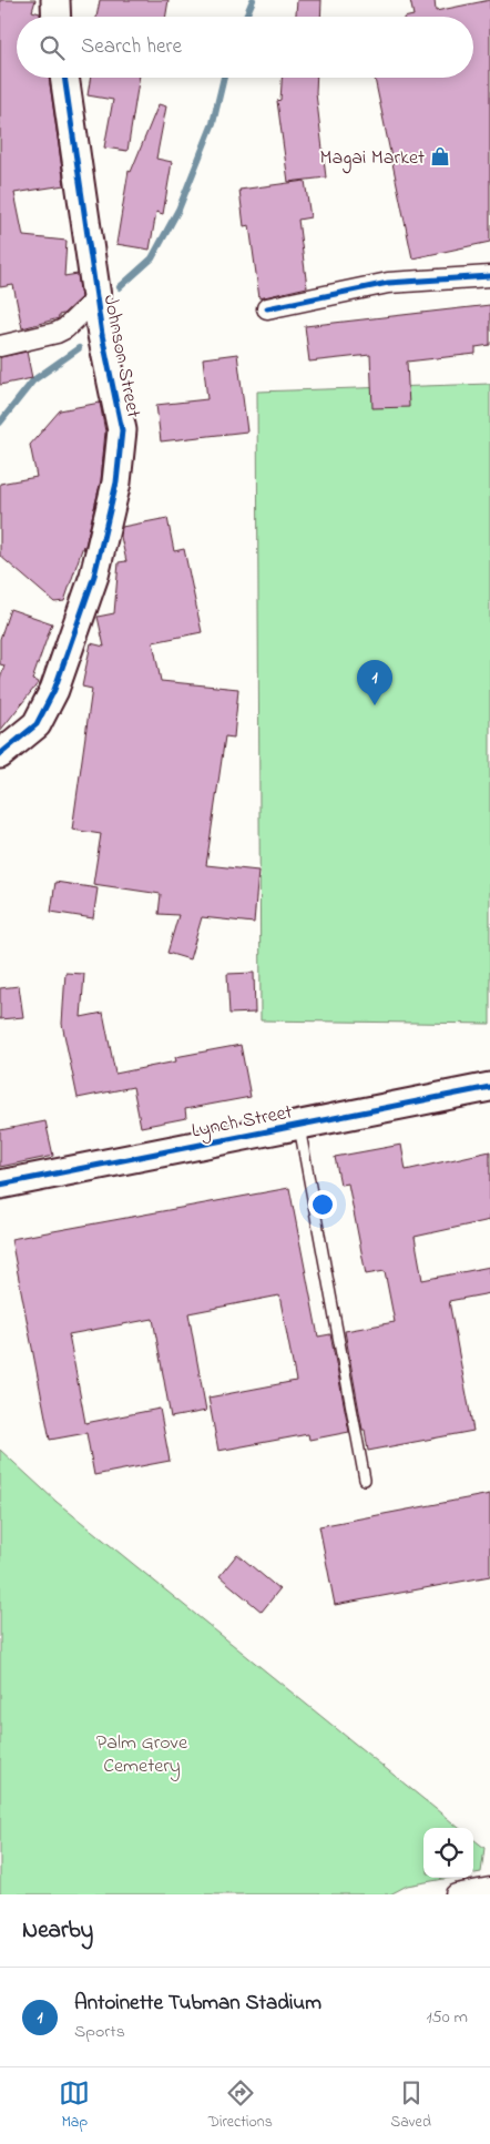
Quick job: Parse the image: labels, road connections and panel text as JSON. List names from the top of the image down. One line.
{"streets":{"street":["Johnson Street","Lynch Street"]},"parks":["Palm Grove Cemetery"],"places":{"shop":["Magai Market"]},"page":{"search":"Search here","pins":"1","heading":"Nearby","list":[{"mark":"1","name":"Antoinette Tubman Stadium","note":"Sports","value":"150 m"}],"nav":["Map","Directions","Saved"]}}
